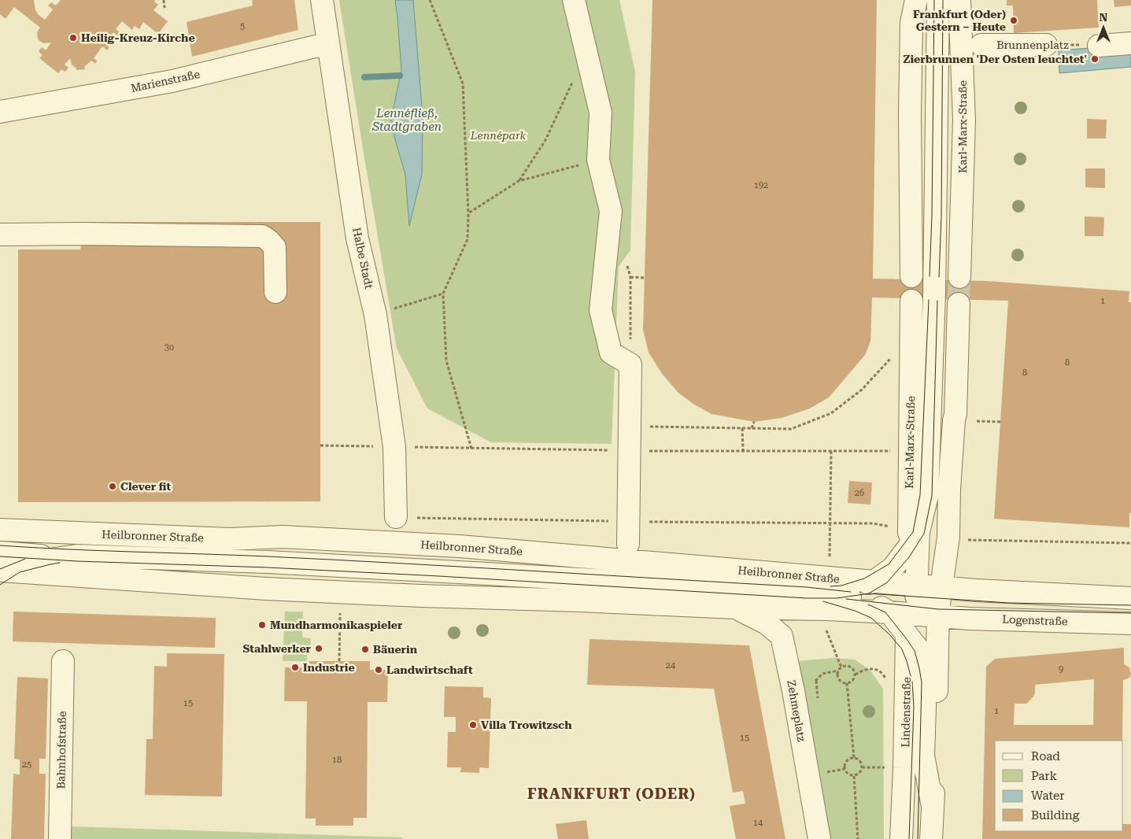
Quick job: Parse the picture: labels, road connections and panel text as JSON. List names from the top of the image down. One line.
{"streets":{"street":["Brunnenplatz","Marienstraße","Karl-Marx-Straße","Halbe Stadt","Heilbronner Straße","Logenstraße","Zehmeplatz","Lindenstraße","Bahnhofstraße"]},"crossings":[["Marienstraße","Halbe Stadt"],["Karl-Marx-Straße","Lindenstraße"],["Heilbronner Straße","Logenstraße"],["Heilbronner Straße","Zehmeplatz"],["Heilbronner Straße","Lindenstraße"]],"districts":["FRANKFURT (ODER)"],"water":["Lennéfließ, Stadtgraben"],"parks":["Lennépark"],"places":["Frankfurt (Oder) Gestern – Heute","Heilig-Kreuz-Kirche","Zierbrunnen 'Der Osten leuchtet'","Clever fit","Mundharmonikaspieler","Stahlwerker","Bäuerin","Industrie","Landwirtschaft","Villa Trowitzsch"],"house_numbers":["5","192","1","30","8","8","26","24","9","15","1","15","18","25","14"],"legend":["Road","Park","Water","Building"],"north":"top"}
